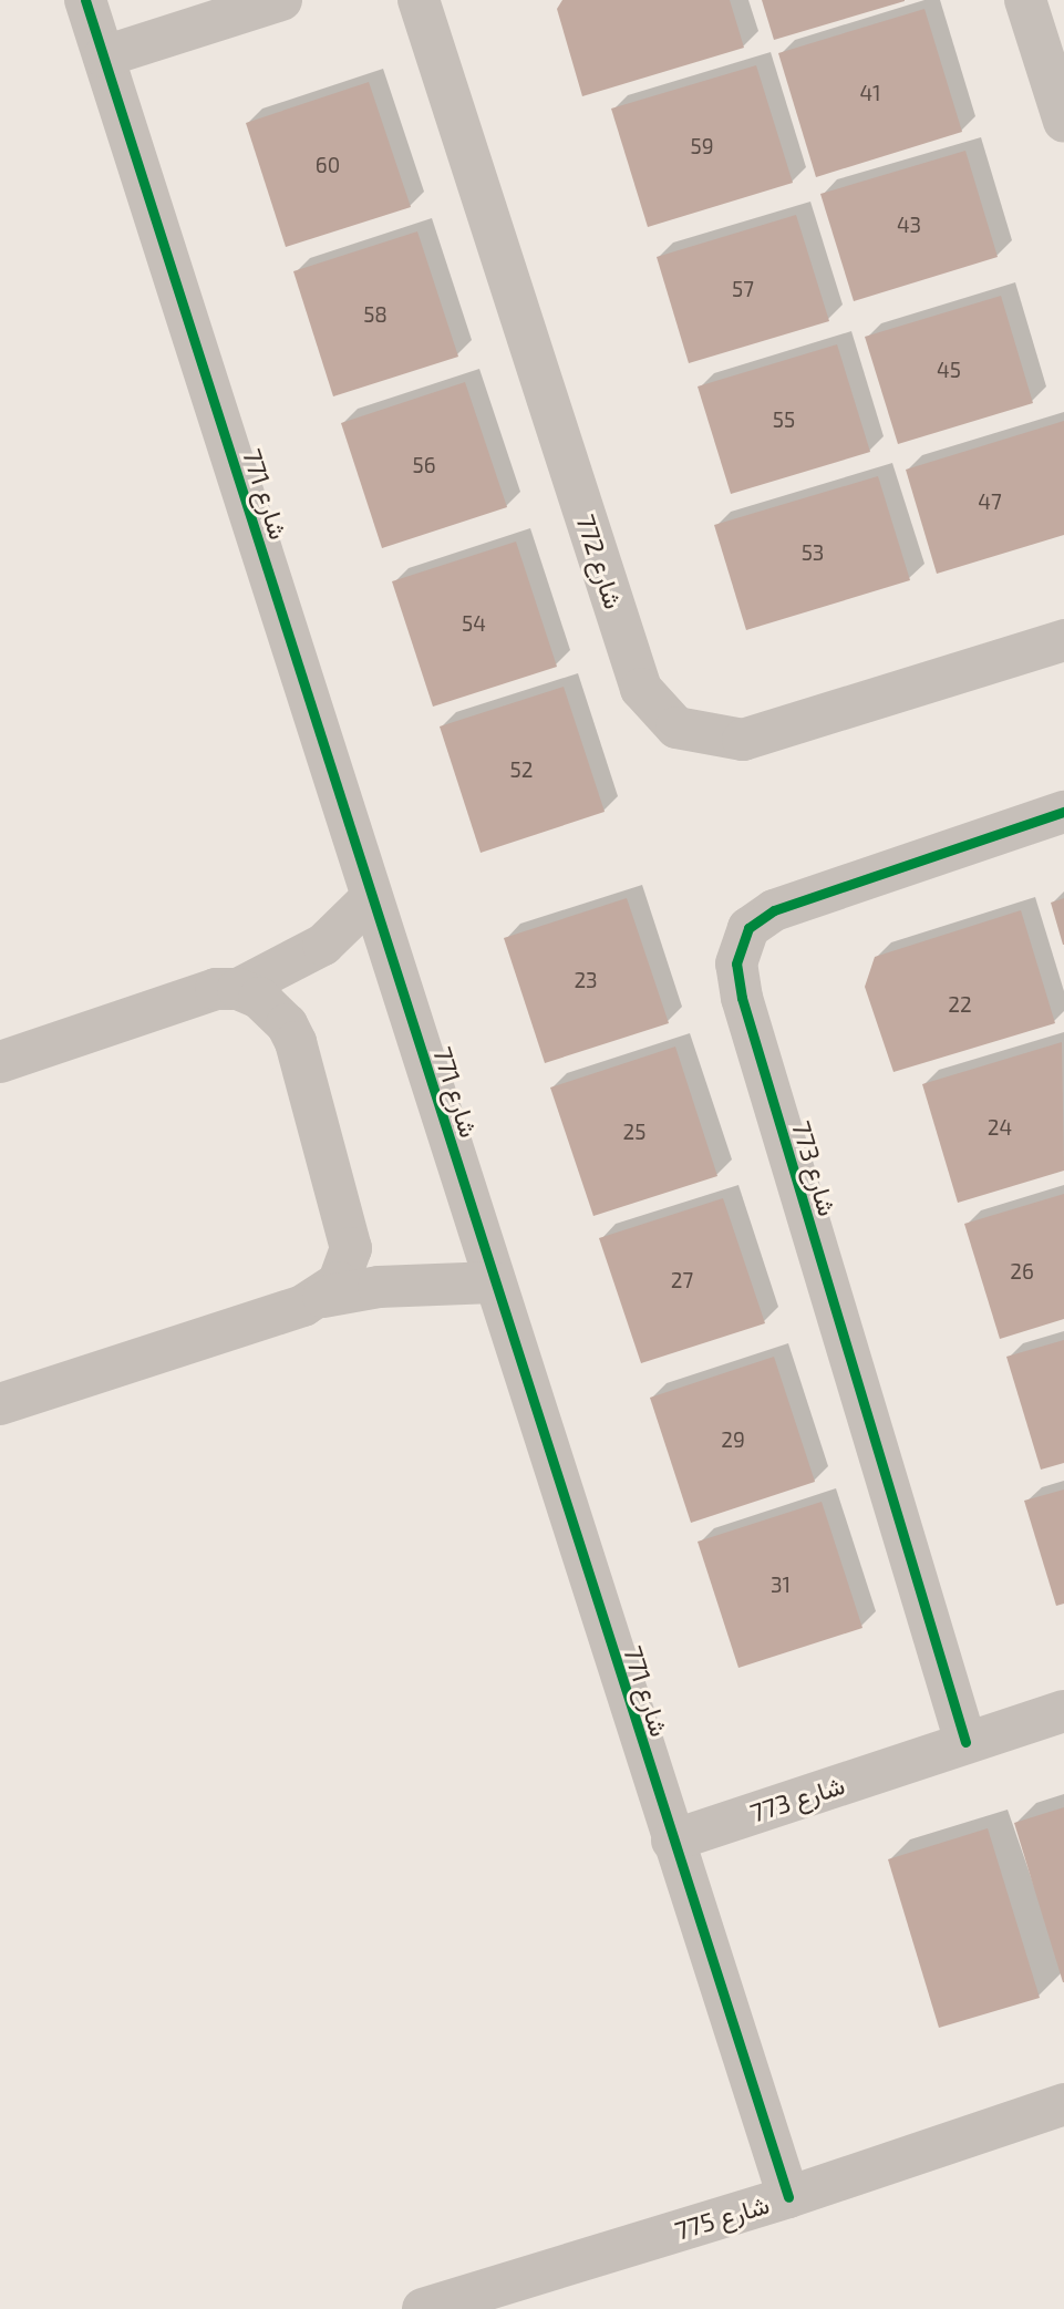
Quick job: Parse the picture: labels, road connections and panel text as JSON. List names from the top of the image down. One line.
{"streets":{"street":["شارع 771","شارع 772","شارع 773","شارع 775"]},"crossings":[["شارع 771","شارع 773"],["شارع 771","شارع 775"]],"house_numbers":["41","59","60","43","57","58","45","55","56","47","53","54","52","23","22","24","25","26","27","29","31"]}
